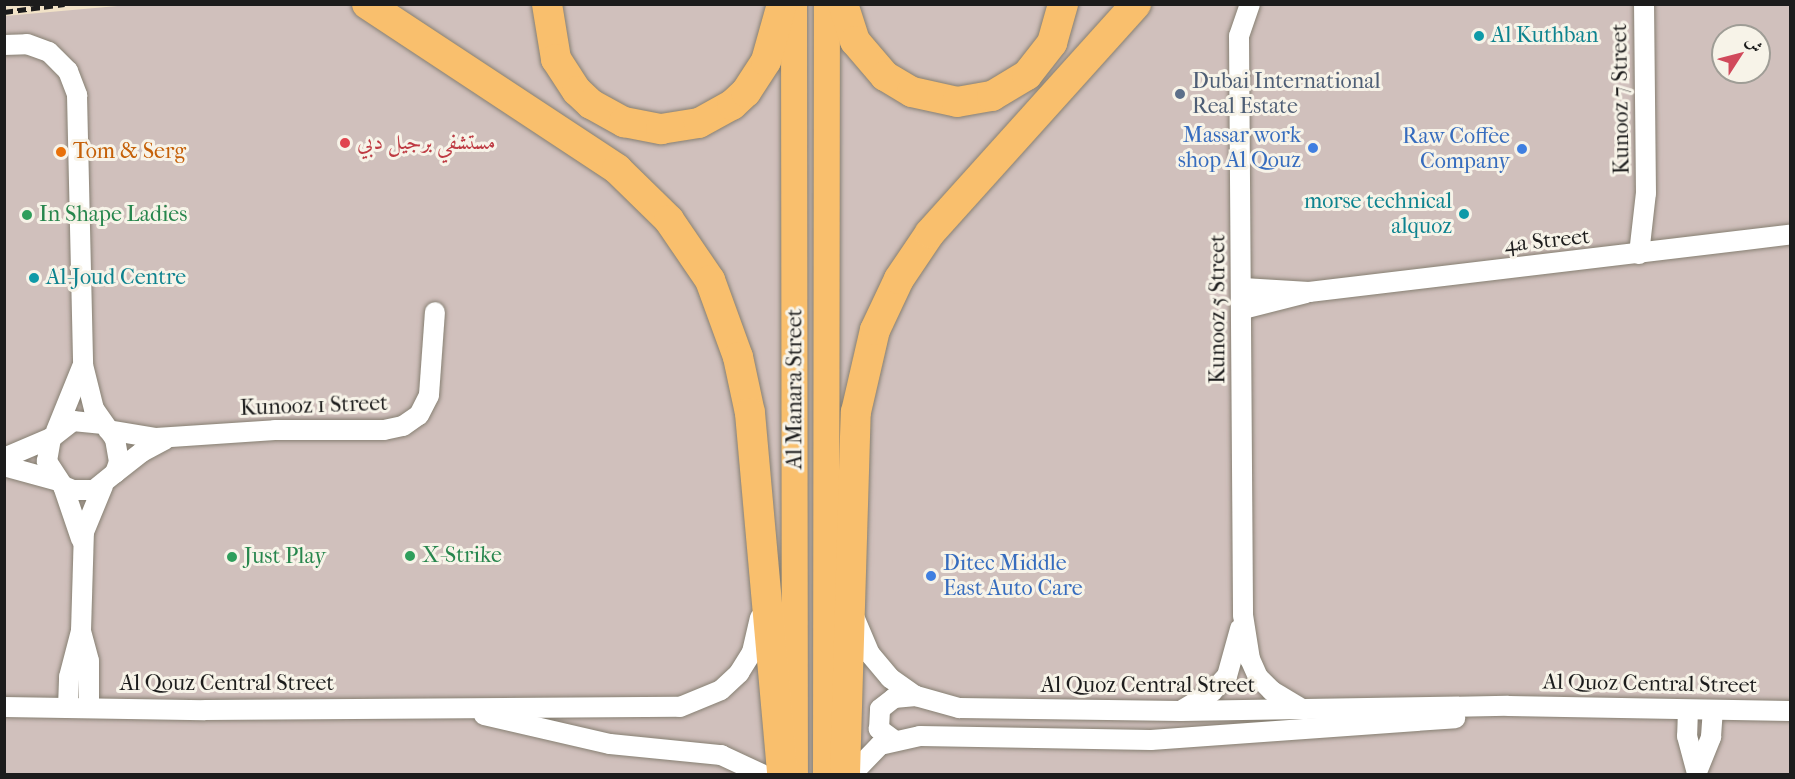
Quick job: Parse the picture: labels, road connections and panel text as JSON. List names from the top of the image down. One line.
{"streets":{"main road":["Al Manara Street"],"street":["Kunooz 7 Street","4a Street","Kunooz 5 Street","Kunooz 1 Street","Al Qouz Central Street","Al Quoz Central Street"]},"crossings":[["Kunooz 7 Street","4a Street"],["4a Street","Kunooz 5 Street"],["Kunooz 5 Street","Al Quoz Central Street"]],"places":["Al Kuthban","Dubai International Real Estate","مستشفي برجيل دبي","Massar work shop Al Qouz","Raw Coffee Company","Tom & Serg","morse technical alquoz","In Shape Ladies","Al-Joud Centre","X-Strike","Just Play","Ditec Middle East Auto Care"],"north":"top right"}
